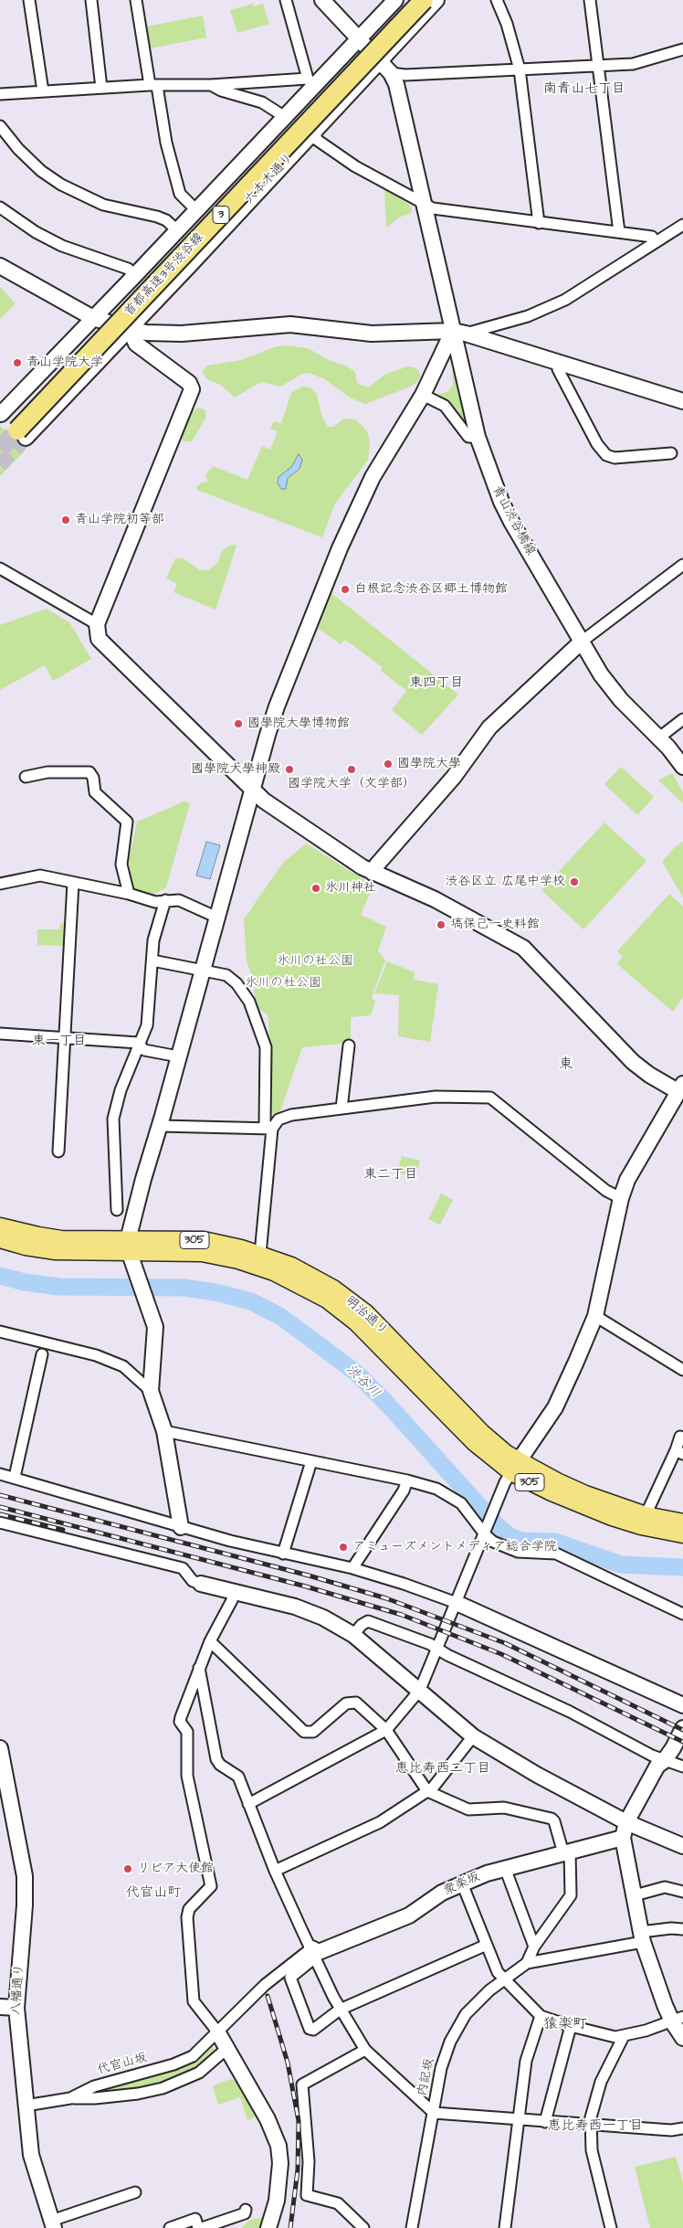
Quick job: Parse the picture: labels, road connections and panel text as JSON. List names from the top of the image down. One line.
{"streets":{"highway":["3","首都高速3号渋谷線"],"main road":["305","明治通り"],"street":["六本木通り","青山渋谷橋線","衆楽坂","八幡通り","代官山坂","内記坂"]},"crossings":[["六本木通り","首都高速3号渋谷線"],["衆楽坂","代官山坂"],["八幡通り","代官山坂"]],"districts":["南青山七丁目","東四丁目","東一丁目","東","東二丁目","恵比寿西二丁目","代官山町","猿楽町","恵比寿西一丁目"],"water":["渋谷川"],"parks":["氷川の社公園","氷川の杜公園"],"places":["青山学院大学","青山学院初等部","白根記念渋谷区郷土博物館","國學院大學博物館","國學院大學","國學院大學神殿","國学院大学（文学部）","渋谷区立 広尾中学校","氷川神社","塙保己一史料館","アミューズメントメディア総合学院","リビア大使館"]}
